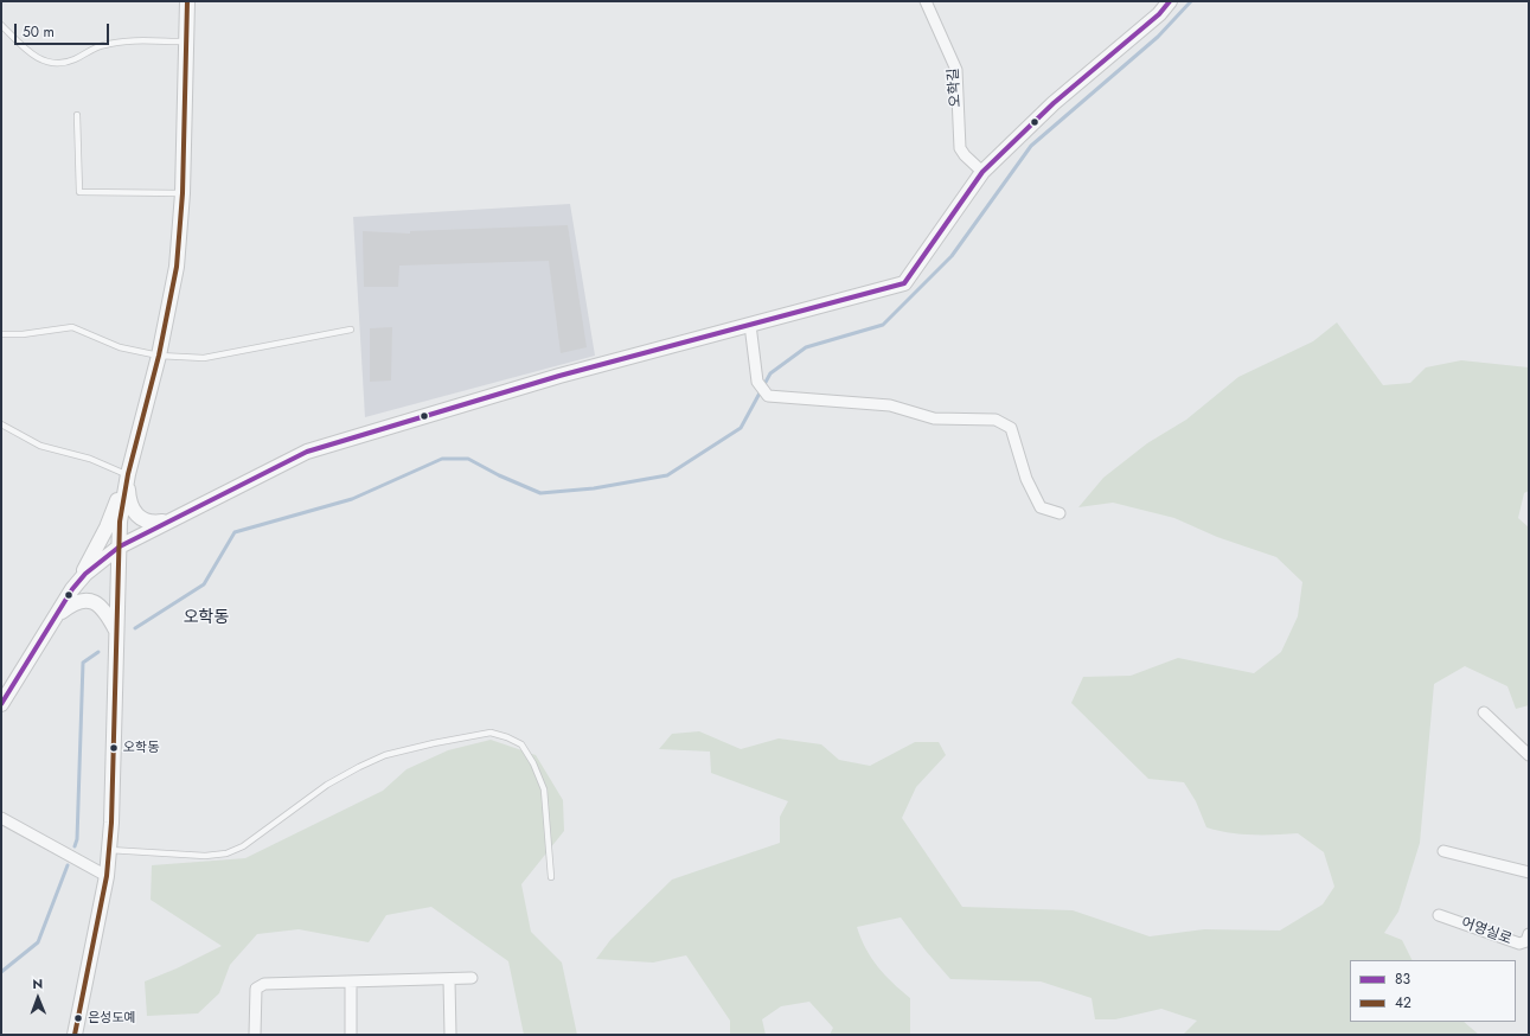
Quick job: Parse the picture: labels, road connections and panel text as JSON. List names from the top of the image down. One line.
{"streets":{"street":["오학길","어영실로"]},"districts":["오학동"],"places":["오학동","은성도예"],"lines":["transit line 83","transit line 42"],"legend":["83","42"],"scale_bar":"50 m","north":"top"}
